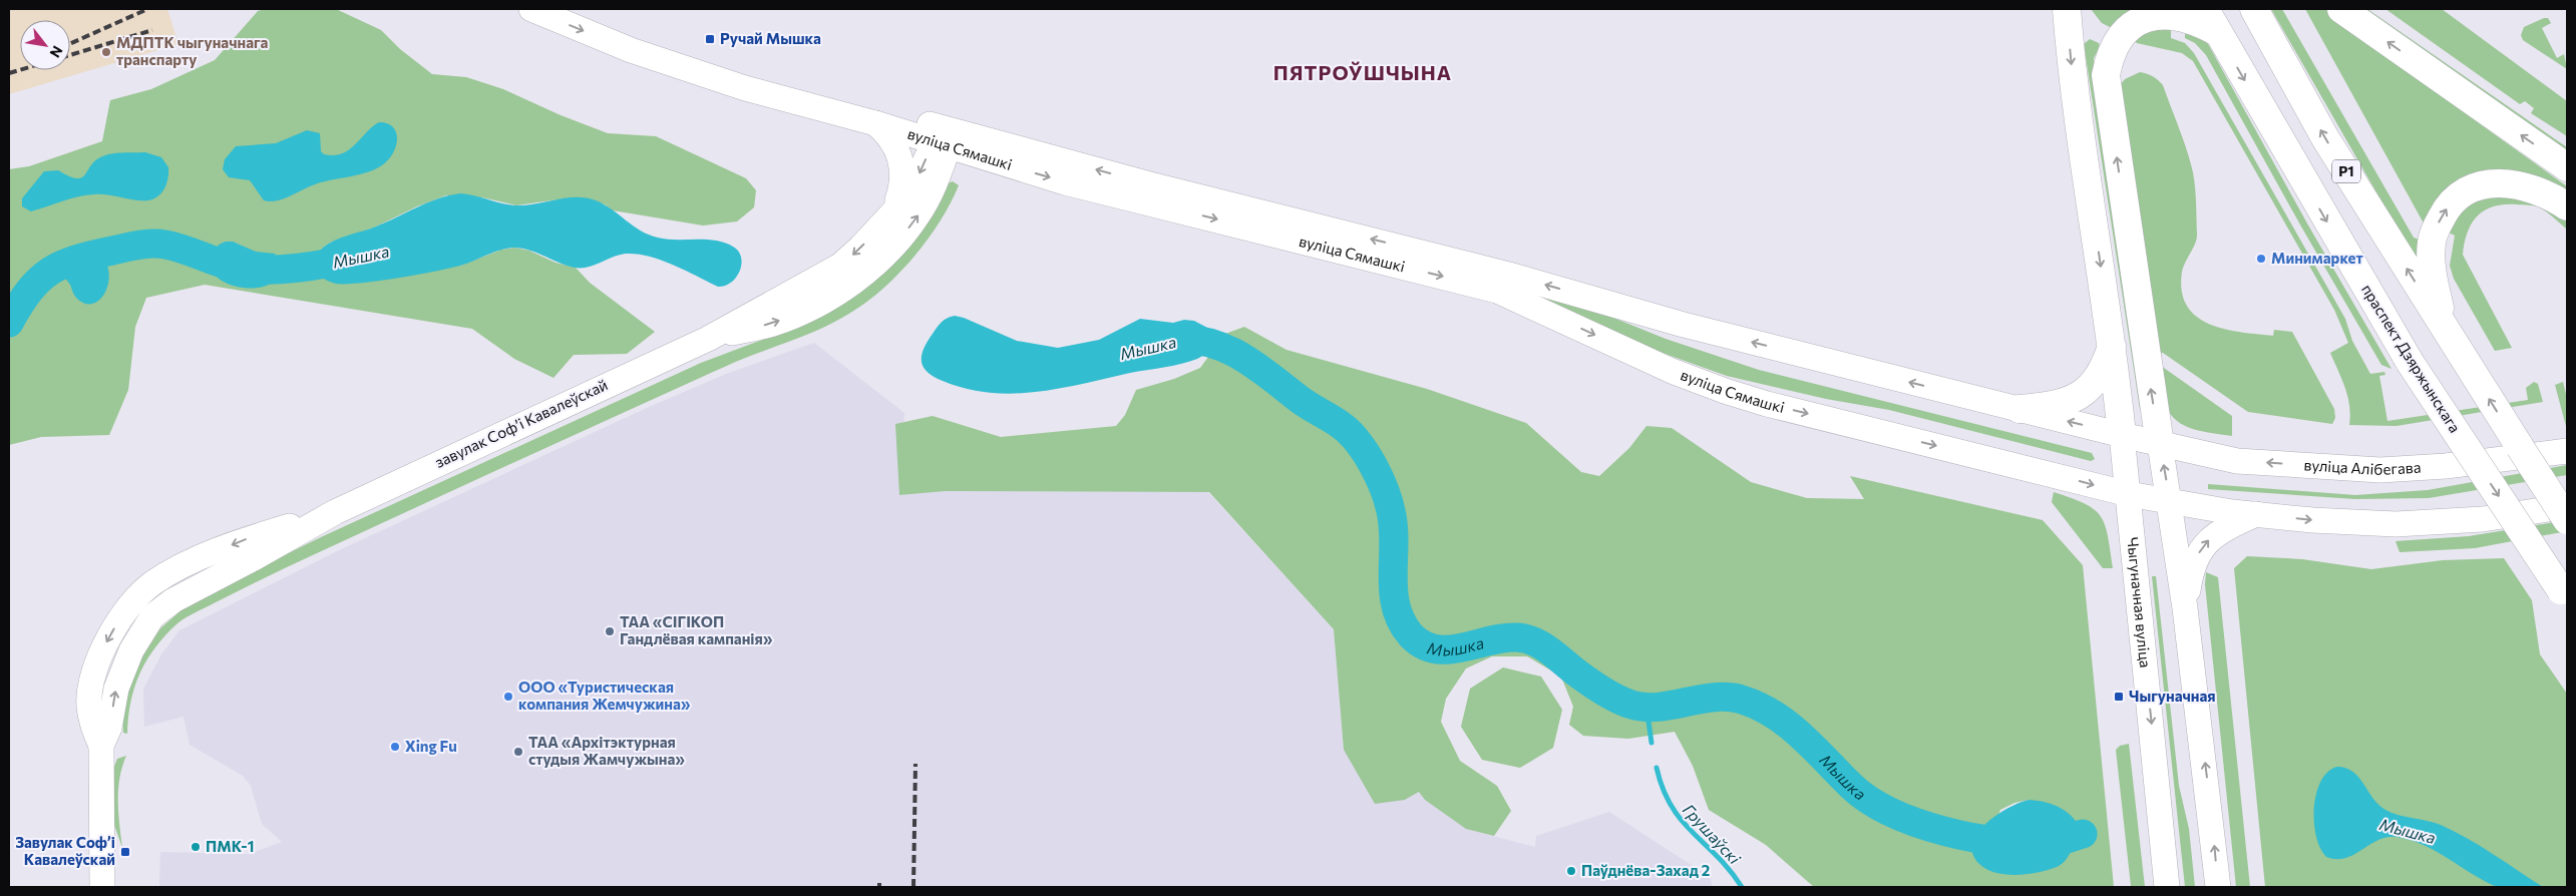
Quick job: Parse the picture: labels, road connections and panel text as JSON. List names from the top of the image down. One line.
{"streets":{"main road":["вуліца Сямашкі","Р1","праспект Дзяржынскага","завулак Софʼі Кавалеўскай","вуліца Алібегава","Чыгуначная вуліца"]},"crossings":[["вуліца Сямашкі","завулак Софʼі Кавалеўскай"],["вуліца Сямашкі","вуліца Алібегава"],["вуліца Сямашкі","Чыгуначная вуліца"]],"districts":["ПЯТРОЎШЧЫНА"],"water":["Мышка","Грушаўскі"],"places":{"transit":["Ручай Мышка","Чыгуначная","Завулак Софʼі Кавалеўскай"],"other":["МДПТК чыгуначнага транспарту","Минимаркет","ТАА «СІГІКОП Гандлёвая кампанія»","ООО «Туристическая компания Жемчужина»","Xing Fu","ТАА «Архітэктурная студыя Жамчужына»","ПМК-1","Паўднёва-Захад 2"]},"north":"bottom right"}
